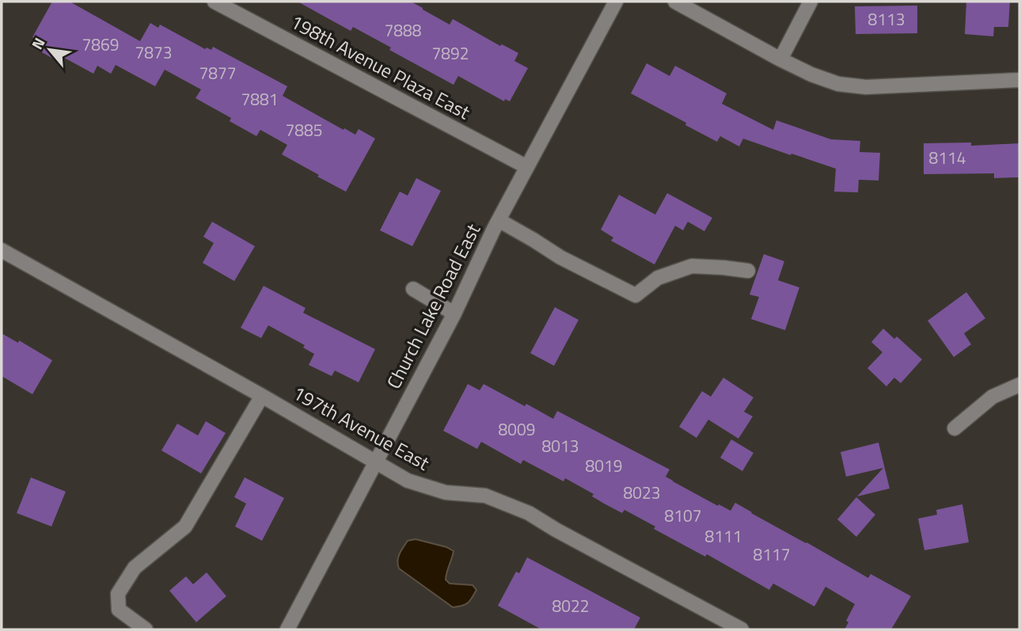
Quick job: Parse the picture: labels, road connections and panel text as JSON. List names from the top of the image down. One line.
{"streets":{"street":["198th Avenue Plaza East","Church Lake Road East","197th Avenue East"]},"crossings":[["198th Avenue Plaza East","Church Lake Road East"],["Church Lake Road East","197th Avenue East"]],"house_numbers":["8113","7888","7869","7873","7892","7877","7881","7885","8114","8009","8013","8019","8023","8107","8111","8117","8022"],"north":"top left"}
